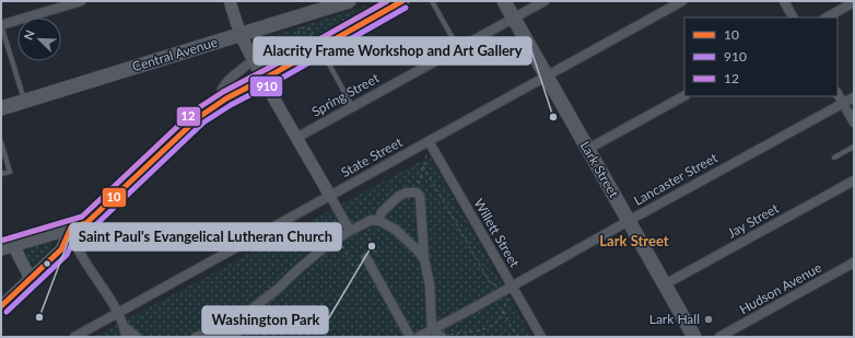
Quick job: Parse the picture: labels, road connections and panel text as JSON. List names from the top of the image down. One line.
{"streets":{"main road":["Central Avenue","Lark Street"],"street":["Spring Street","State Street","Lancaster Street","Jay Street","Willett Street","Hudson Avenue"]},"crossings":[["Spring Street","Lark Street"],["State Street","Lark Street"],["State Street","Willett Street"],["Lark Street","Lancaster Street"],["Lark Street","Jay Street"],["Lancaster Street","Willett Street"]],"districts":["Lark Street"],"places":["Alacrity Frame Workshop and Art Gallery","Washington Park","Saint Paul's Evangelical Lutheran Church","Lark Hall"],"lines":["transit line 10","transit line 12","transit line 910"],"legend":["10","910","12"],"north":"top left"}
